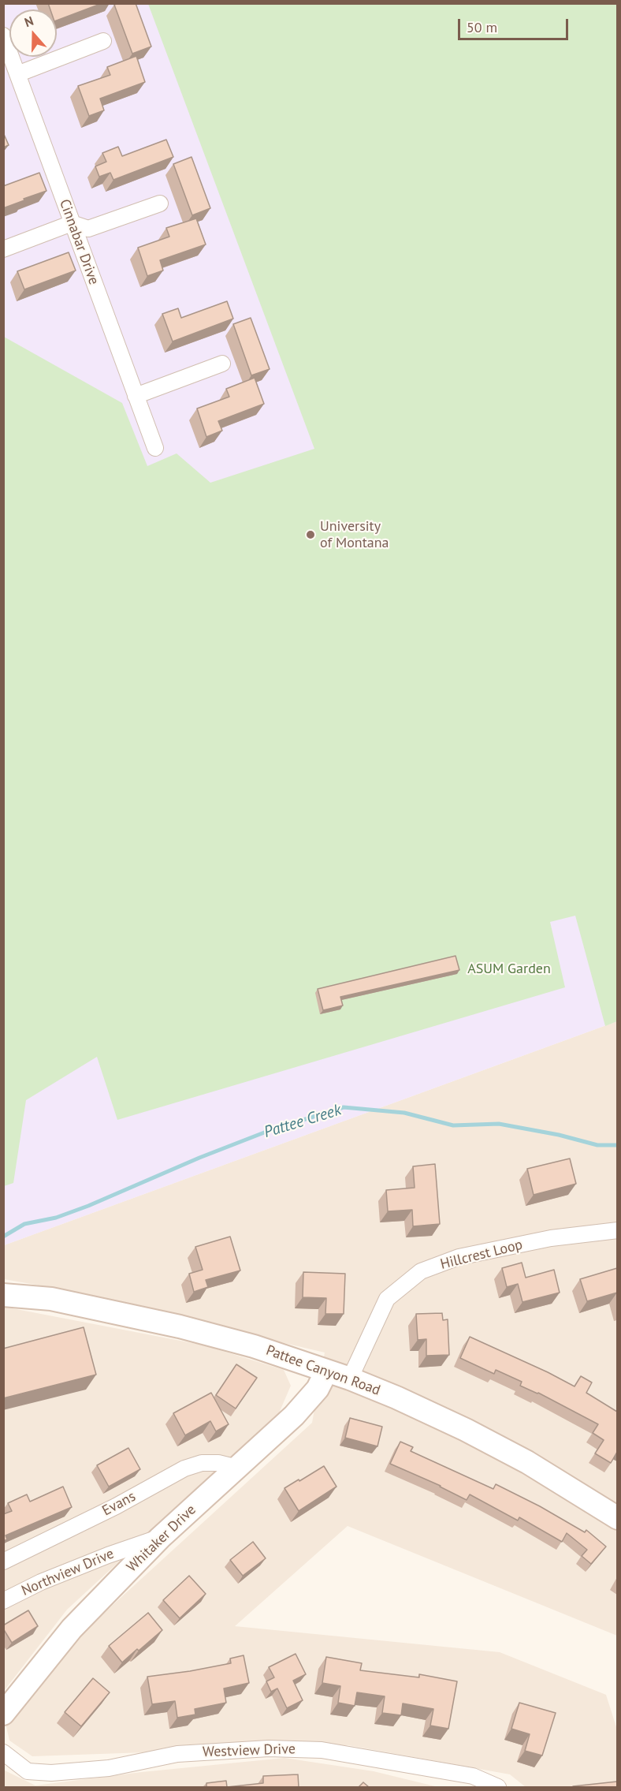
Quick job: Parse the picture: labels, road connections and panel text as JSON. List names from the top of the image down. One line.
{"streets":{"street":["Cinnabar Drive","Hillcrest Loop","Pattee Canyon Road","Evans","Whitaker Drive","Northview Drive","Westview Drive"]},"crossings":[["Hillcrest Loop","Pattee Canyon Road"],["Pattee Canyon Road","Whitaker Drive"],["Evans","Whitaker Drive"],["Whitaker Drive","Northview Drive"]],"water":["Pattee Creek"],"parks":["ASUM Garden"],"places":["University of Montana"],"scale_bar":"50 m","north":"top"}
